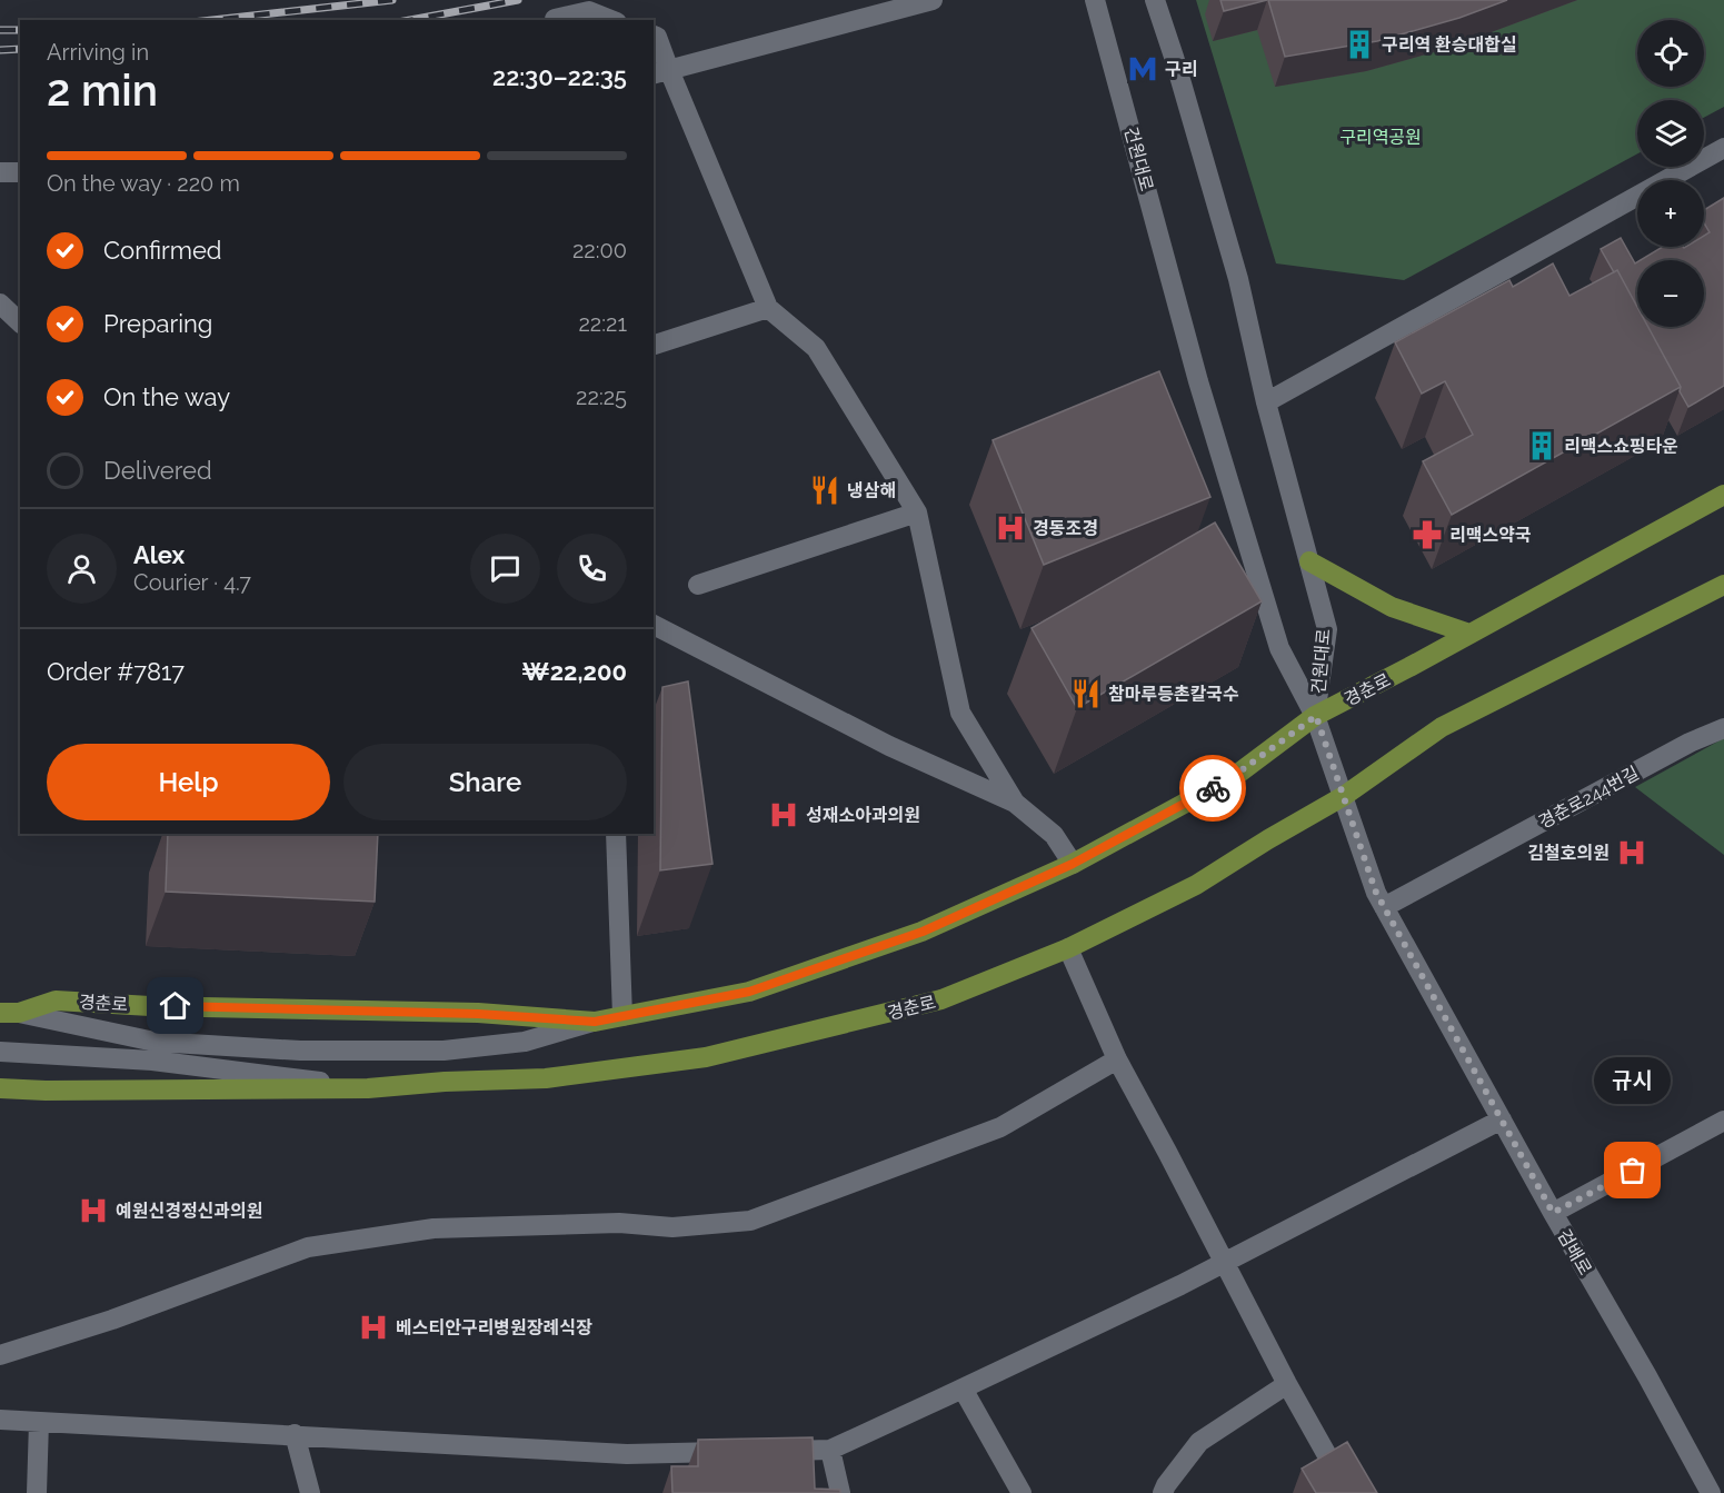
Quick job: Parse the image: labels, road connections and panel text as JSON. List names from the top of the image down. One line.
{"streets":{"main road":["경춘로"],"street":["건원대로","경춘로244번길","검배로"]},"crossings":[["건원대로","경춘로"],["건원대로","검배로"],["경춘로","검배로"],["경춘로244번길","검배로"]],"parks":["구리역공원"],"places":{"building":["구리역 환승대합실","리맥스쇼핑타운"],"metro station":["구리"],"restaurant":["냉삼해","참마루등촌칼국수"],"hospital":["경동조경","성재소아과의원","김철호의원","예원신경정신과의원","베스티안구리병원장례식장"],"pharmacy":["리맥스약국"],"other":["규시"]},"page":{"map_buttons":["+","−"],"heading":["2 min","Arriving in","22:30–22:35"],"panel":["Alex","Courier · 4.7","Order #7817","₩22,200"],"bar":"On the way · 220 m","list":[["Confirmed","22:00"],["Preparing","22:21"],["On the way","22:25"],"Delivered"],"buttons":["Help","Share"],"bubble":"규시"}}
